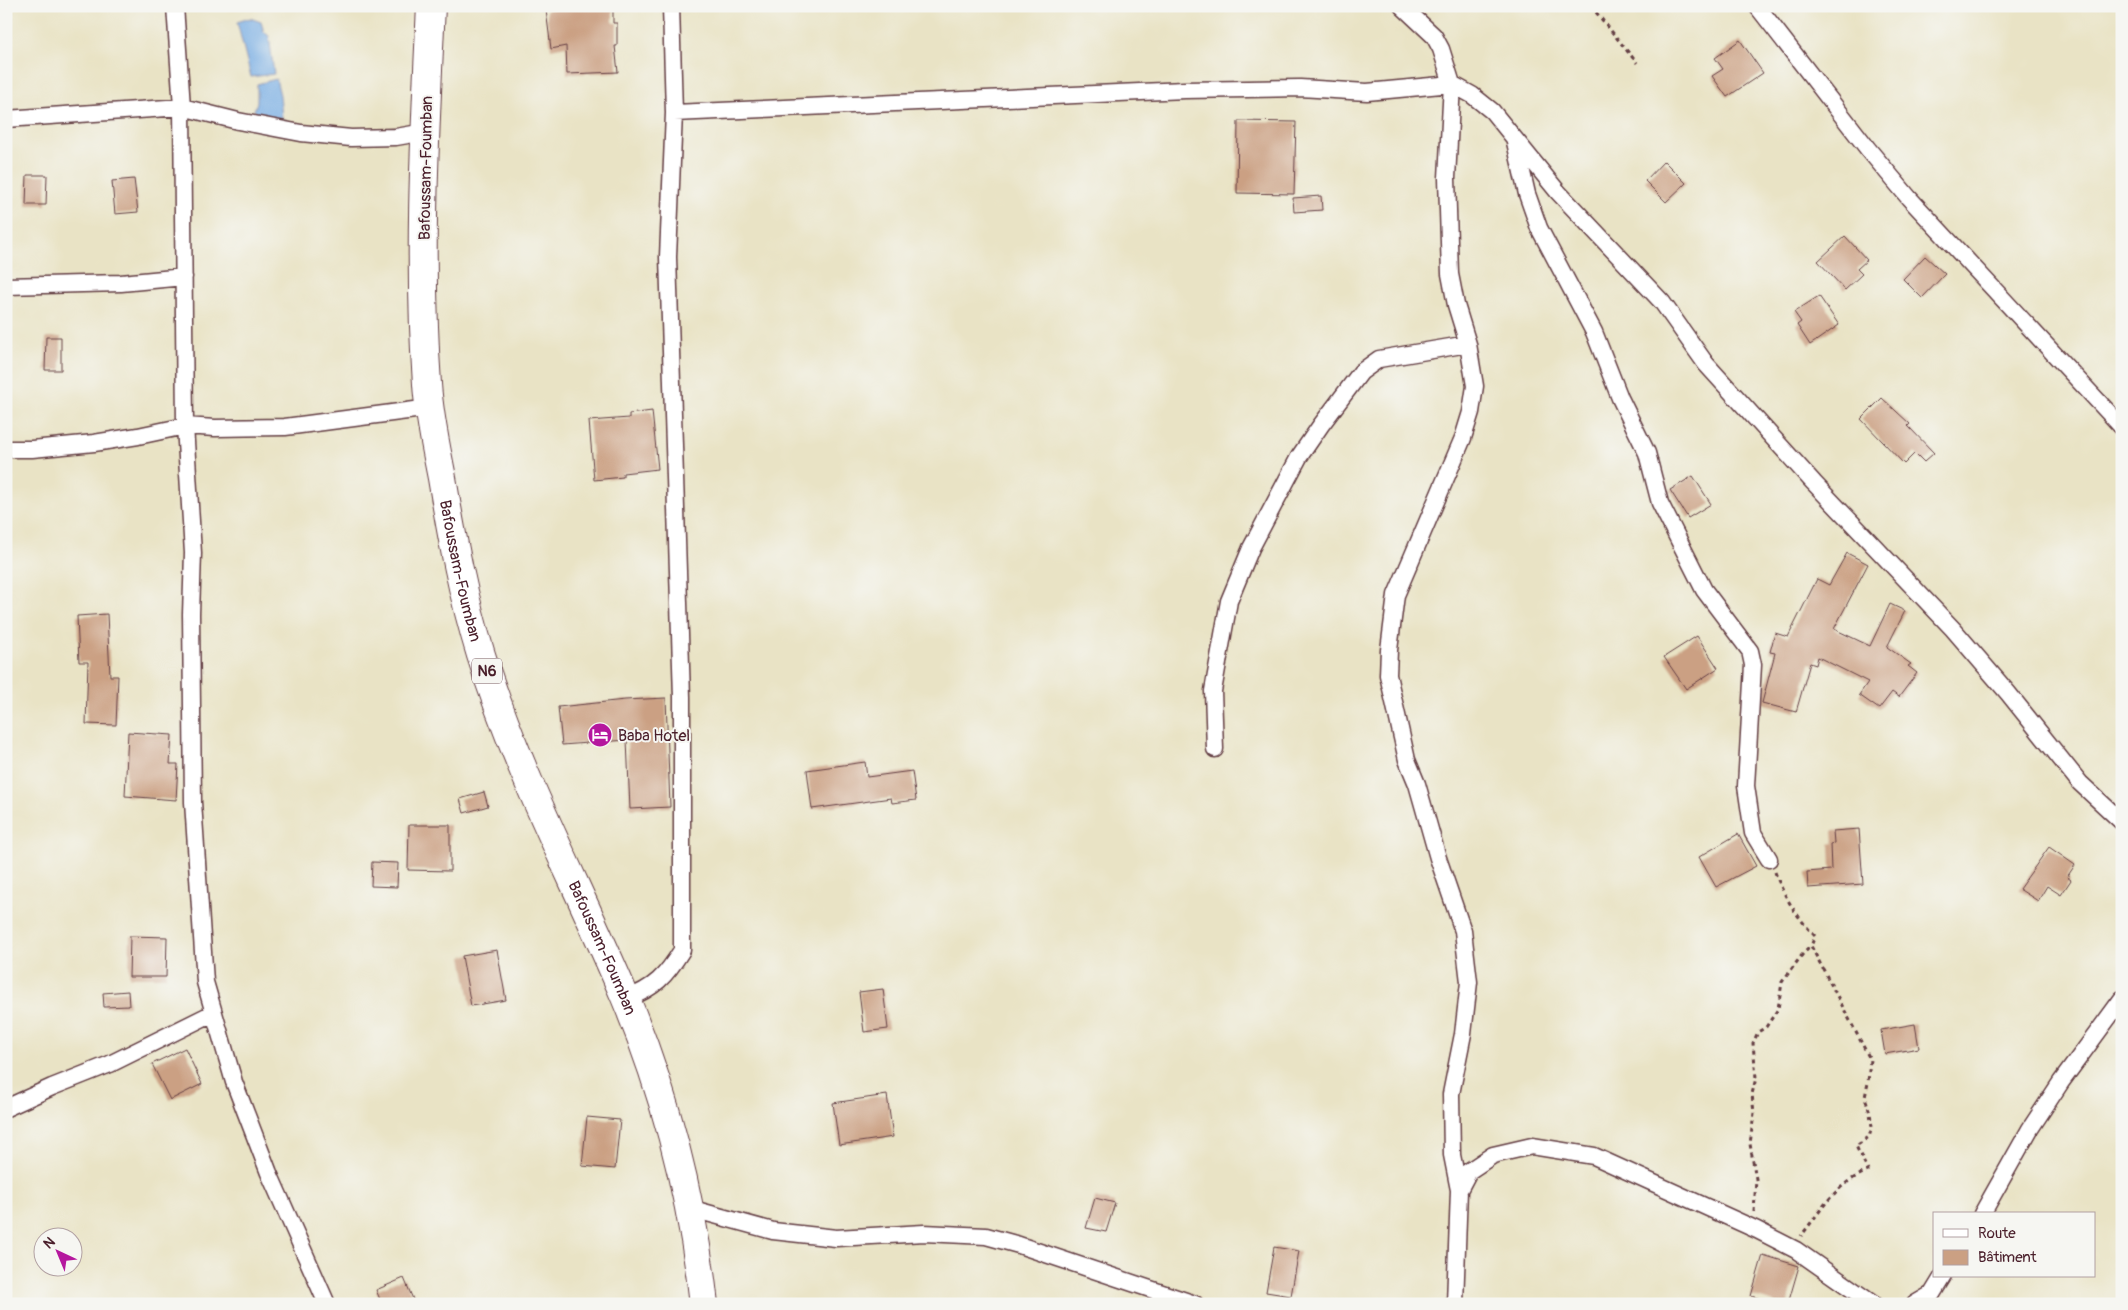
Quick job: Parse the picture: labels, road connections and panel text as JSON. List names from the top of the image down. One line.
{"streets":{"highway":["Bafoussam-Foumban","N6"]},"places":{"hotel":["Baba Hotel"]},"legend":["Route","Bâtiment"],"north":"top left"}
